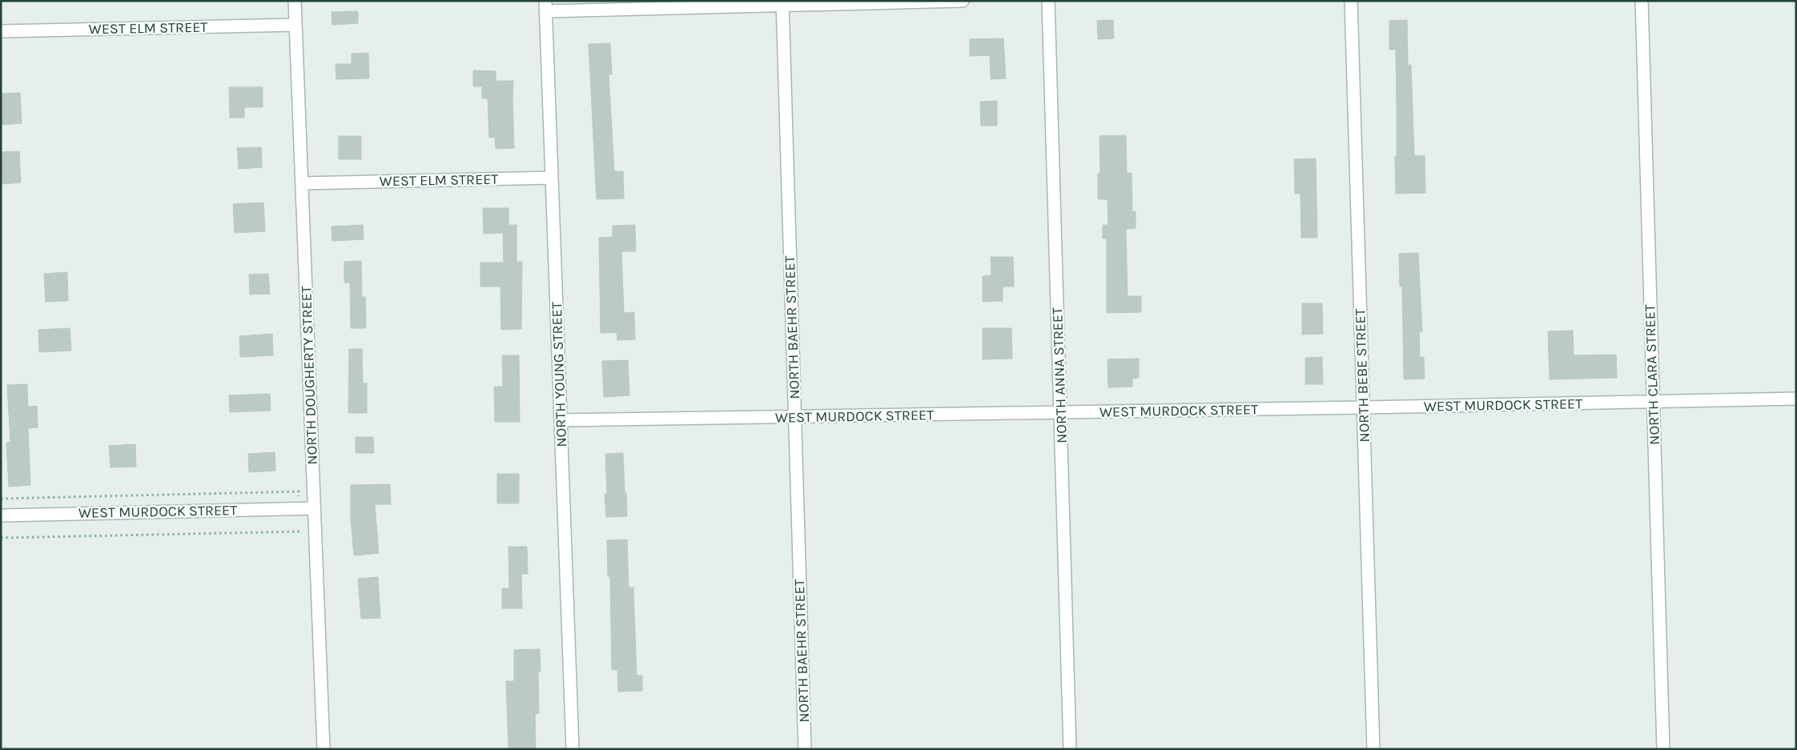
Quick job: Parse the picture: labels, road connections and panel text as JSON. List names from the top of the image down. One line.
{"streets":{"street":["WEST ELM STREET","NORTH BAEHR STREET","NORTH YOUNG STREET","NORTH CLARA STREET","NORTH DOUGHERTY STREET","NORTH ANNA STREET","NORTH BEBE STREET","WEST MURDOCK STREET"]},"crossings":[["WEST ELM STREET","NORTH YOUNG STREET"],["WEST ELM STREET","NORTH DOUGHERTY STREET"],["NORTH BAEHR STREET","WEST MURDOCK STREET"],["NORTH YOUNG STREET","WEST MURDOCK STREET"],["NORTH CLARA STREET","WEST MURDOCK STREET"],["NORTH DOUGHERTY STREET","WEST MURDOCK STREET"],["NORTH ANNA STREET","WEST MURDOCK STREET"],["NORTH BEBE STREET","WEST MURDOCK STREET"]]}
